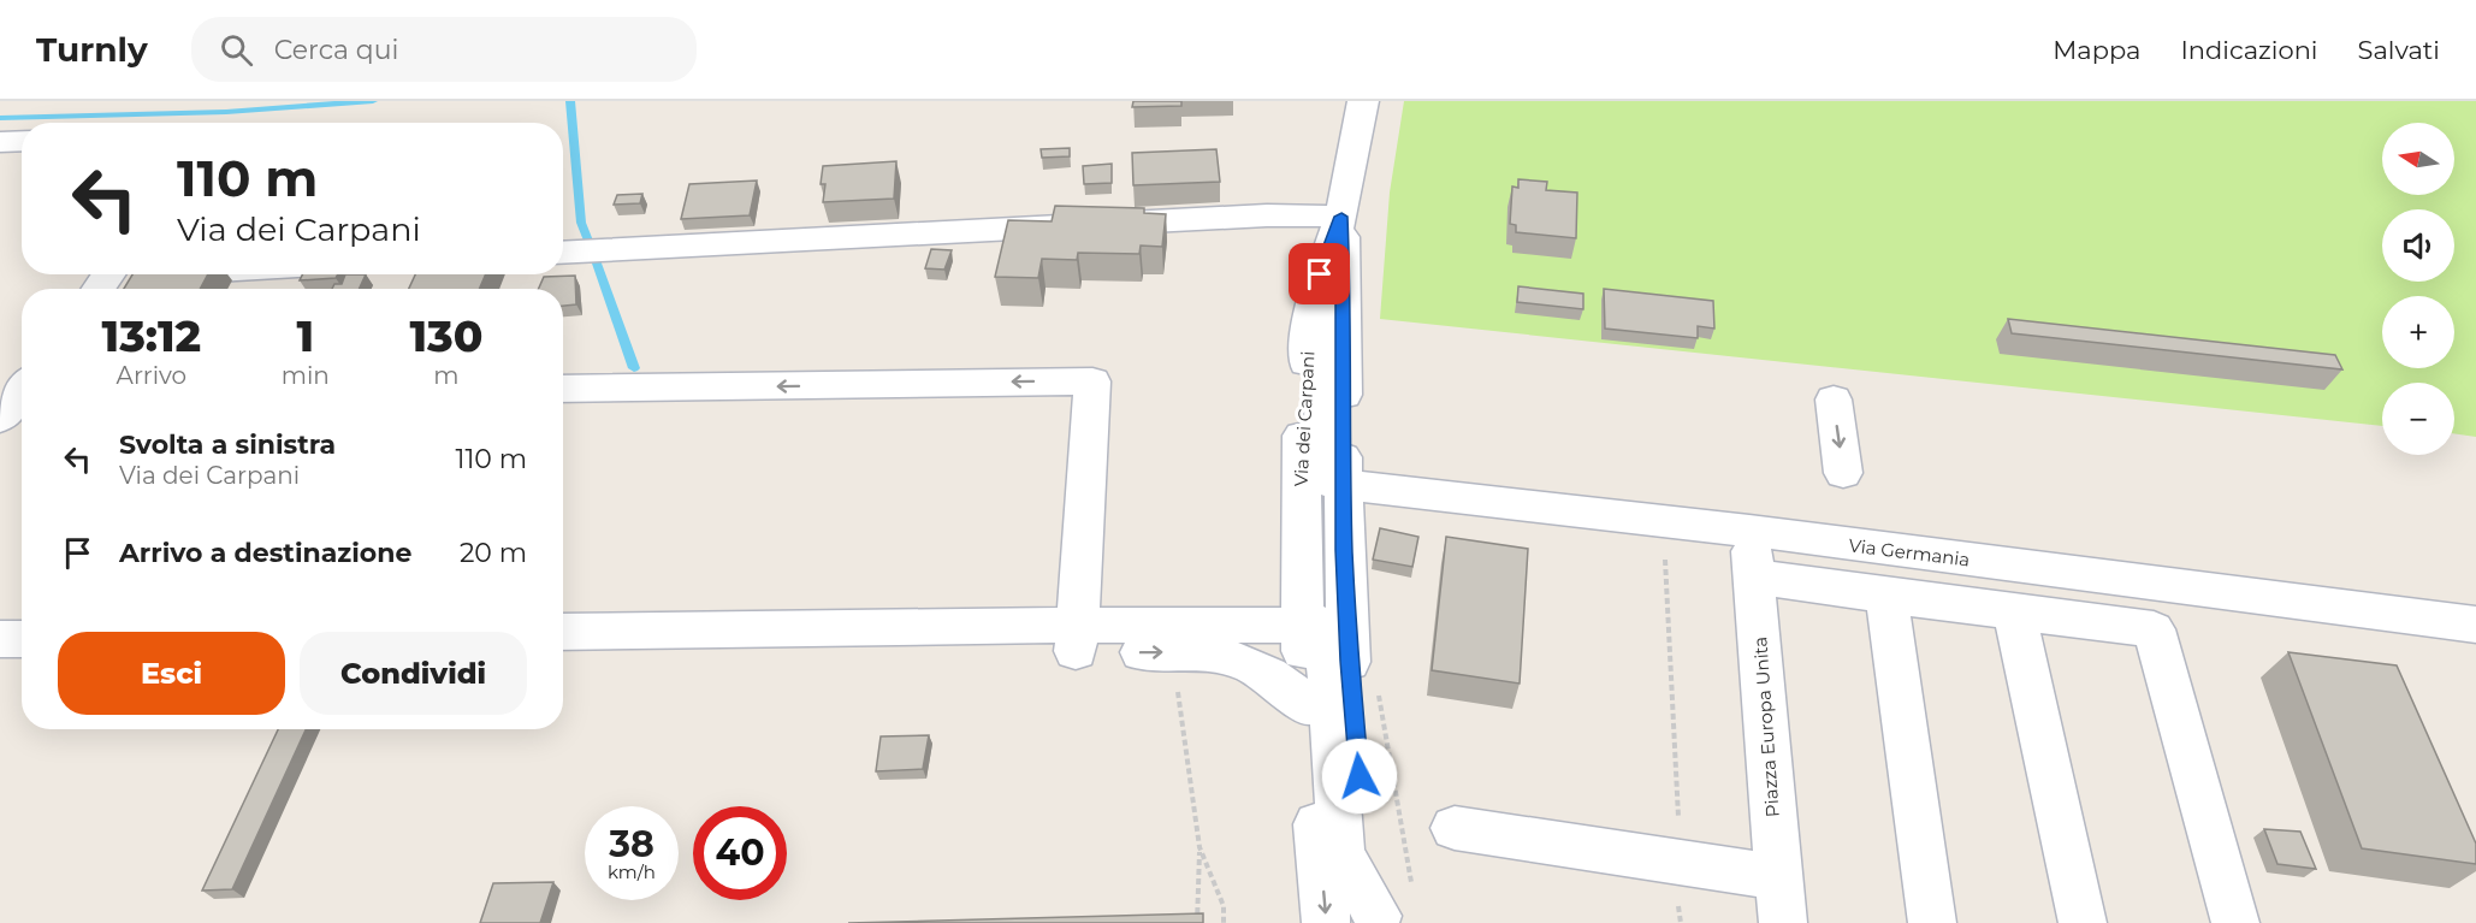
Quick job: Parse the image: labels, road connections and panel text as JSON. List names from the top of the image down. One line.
{"streets":{"street":["Via dei Carpani","Via Germania","Piazza Europa Unita"]},"crossings":[["Via dei Carpani","Via Germania"],["Via Germania","Piazza Europa Unita"]],"north":"left","page":{"header":"Turnly","search":"Cerca qui","nav":["Mappa","Indicazioni","Salvati"],"map_buttons":["+","−"],"turn":["110 m","Via dei Carpani"],"eta":["13:12","Arrivo","1","min","130","m"],"list":[{"name":"Svolta a sinistra","note":"Via dei Carpani","value":"110 m"},{"name":"Arrivo a destinazione","value":"20 m"}],"buttons":["Esci","Condividi"],"speed":"38 km/h","limit":"40"}}
